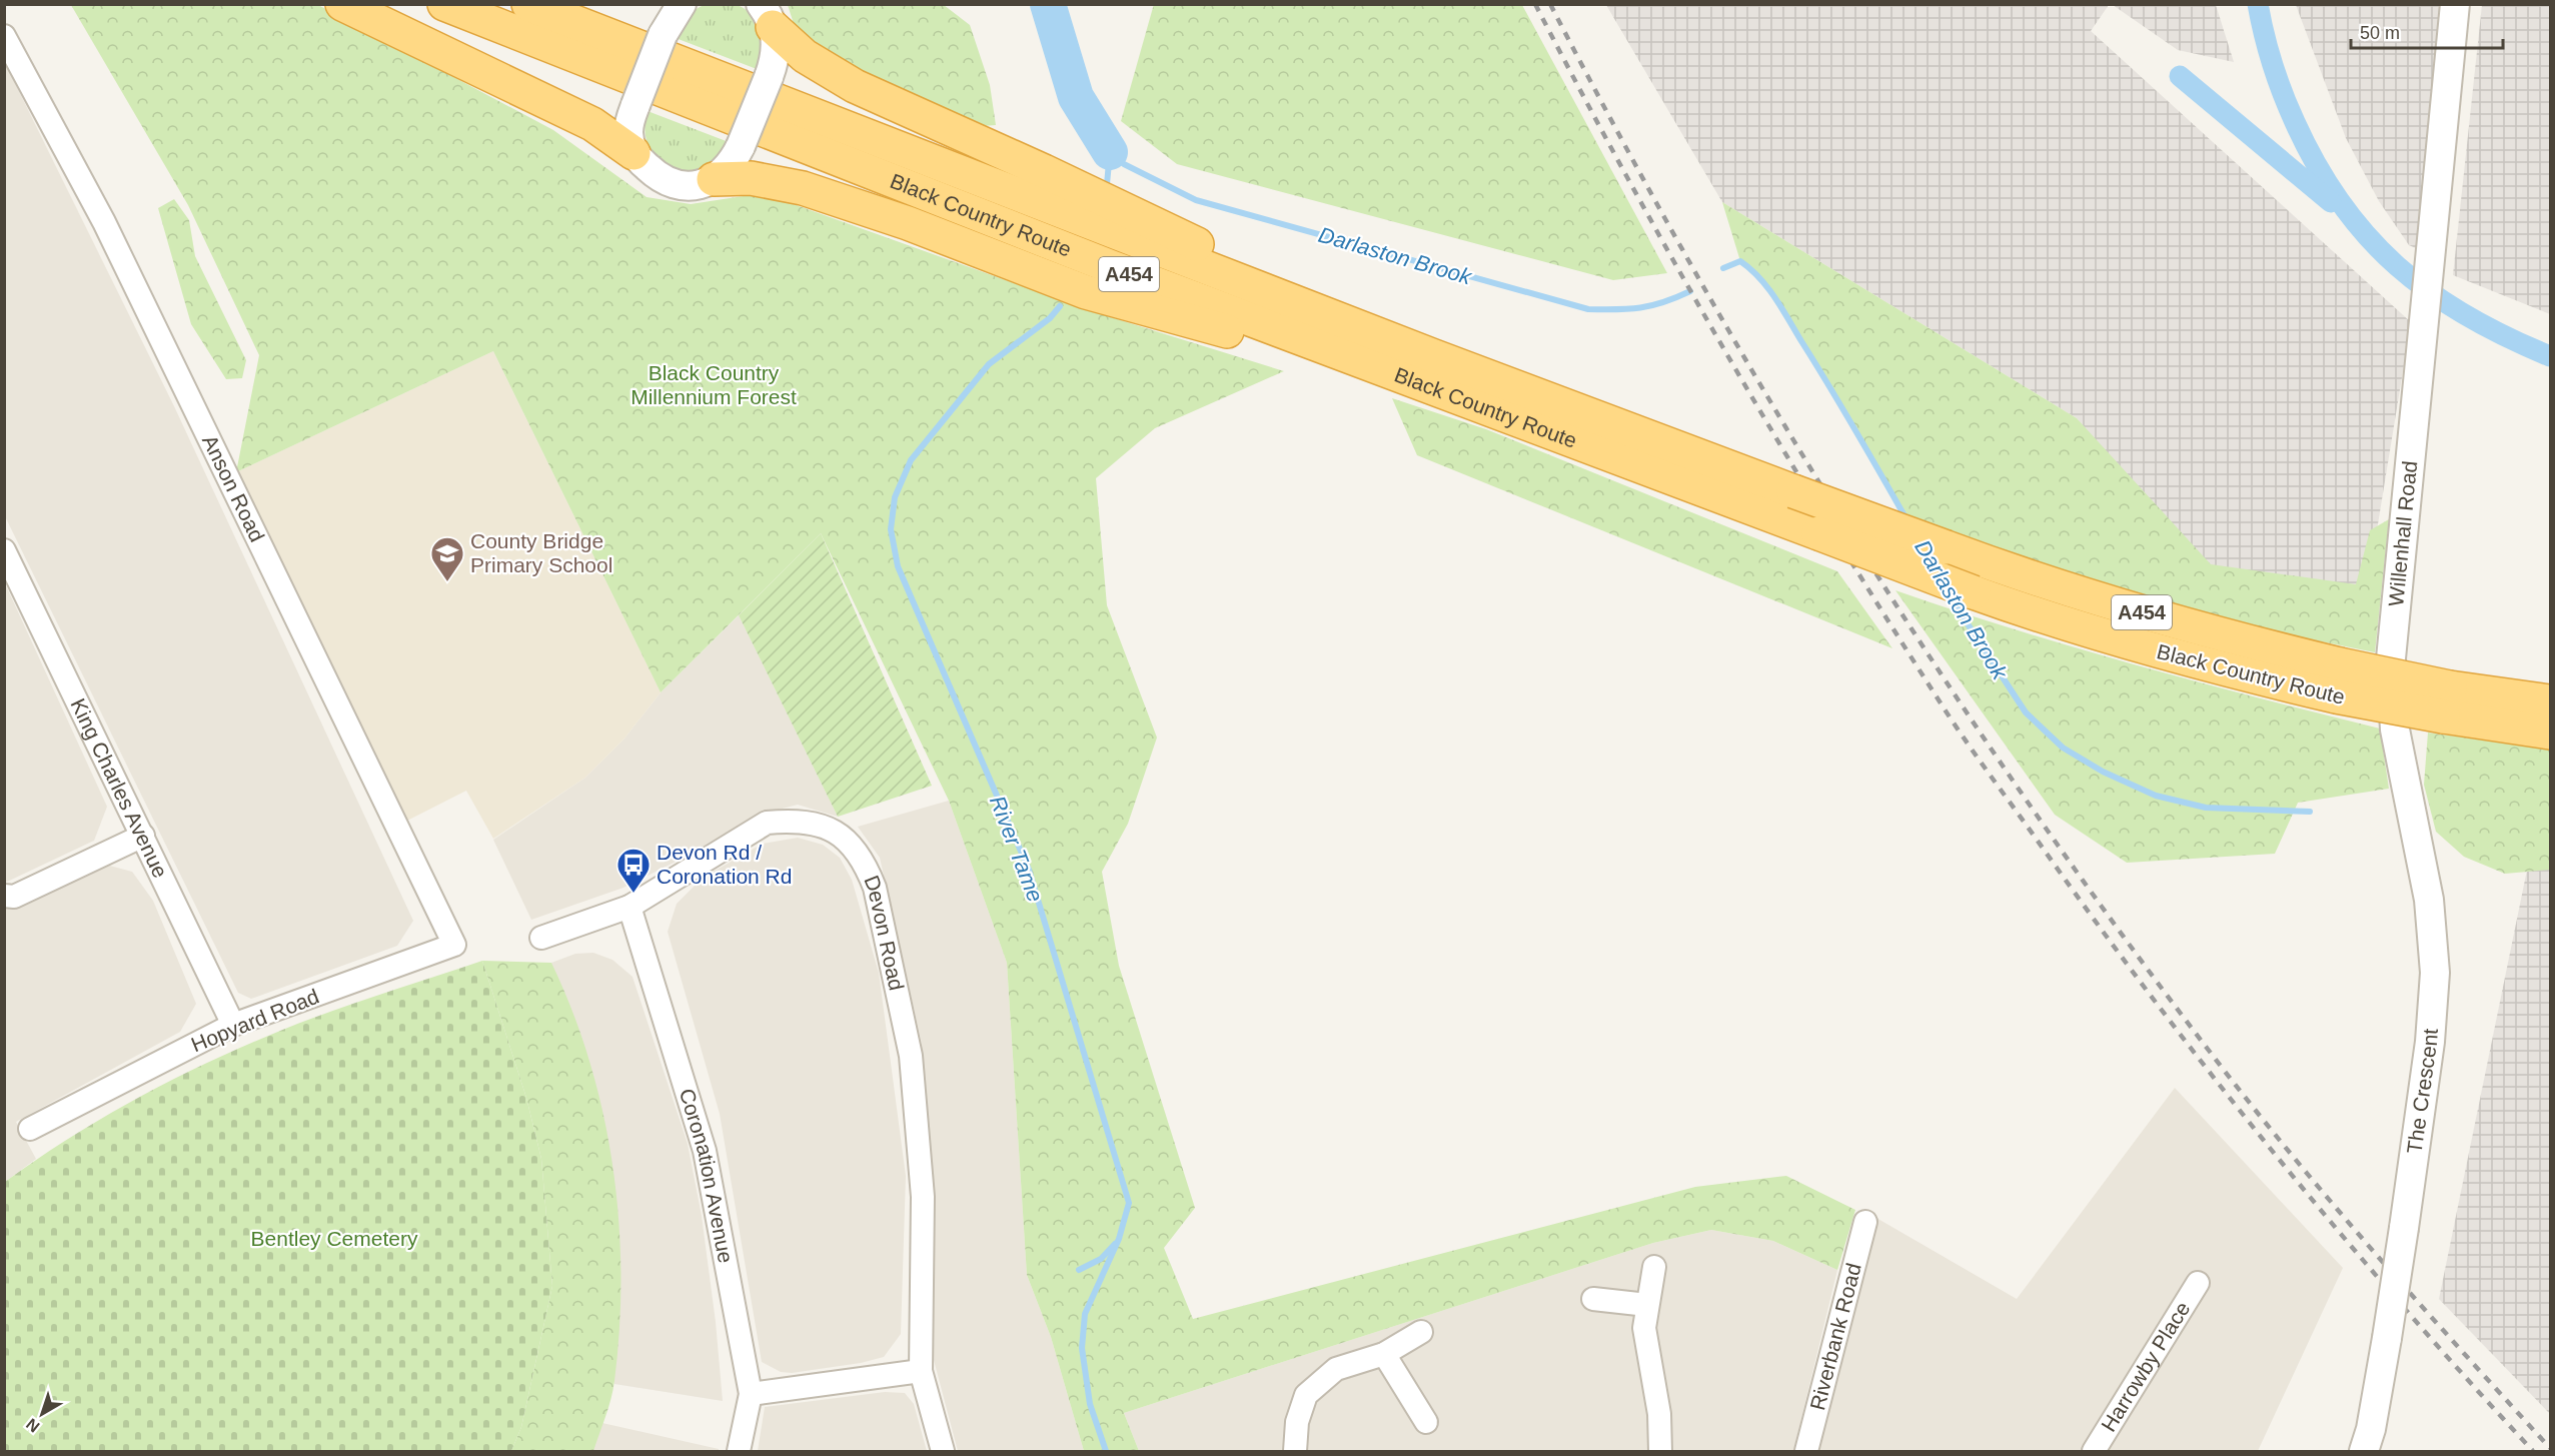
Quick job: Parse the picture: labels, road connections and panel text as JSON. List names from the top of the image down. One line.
{"streets":{"highway":["Black Country Route","A454"],"street":["Anson Road","Willenhall Road","King Charles Avenue","Devon Road","Hopyard Road","The Crescent","Coronation Avenue","Riverbank Road","Harrowby Place"]},"crossings":[["Anson Road","Hopyard Road"],["Willenhall Road","The Crescent"],["King Charles Avenue","Hopyard Road"],["Devon Road","Coronation Avenue"]],"water":["Darlaston Brook","River Tame"],"parks":["Black Country Millennium Forest","Bentley Cemetery"],"places":{"school or university":["County Bridge Primary School"],"bus stop":["Devon Rd / Coronation Rd"]},"scale_bar":"50 m","north":"bottom left"}
